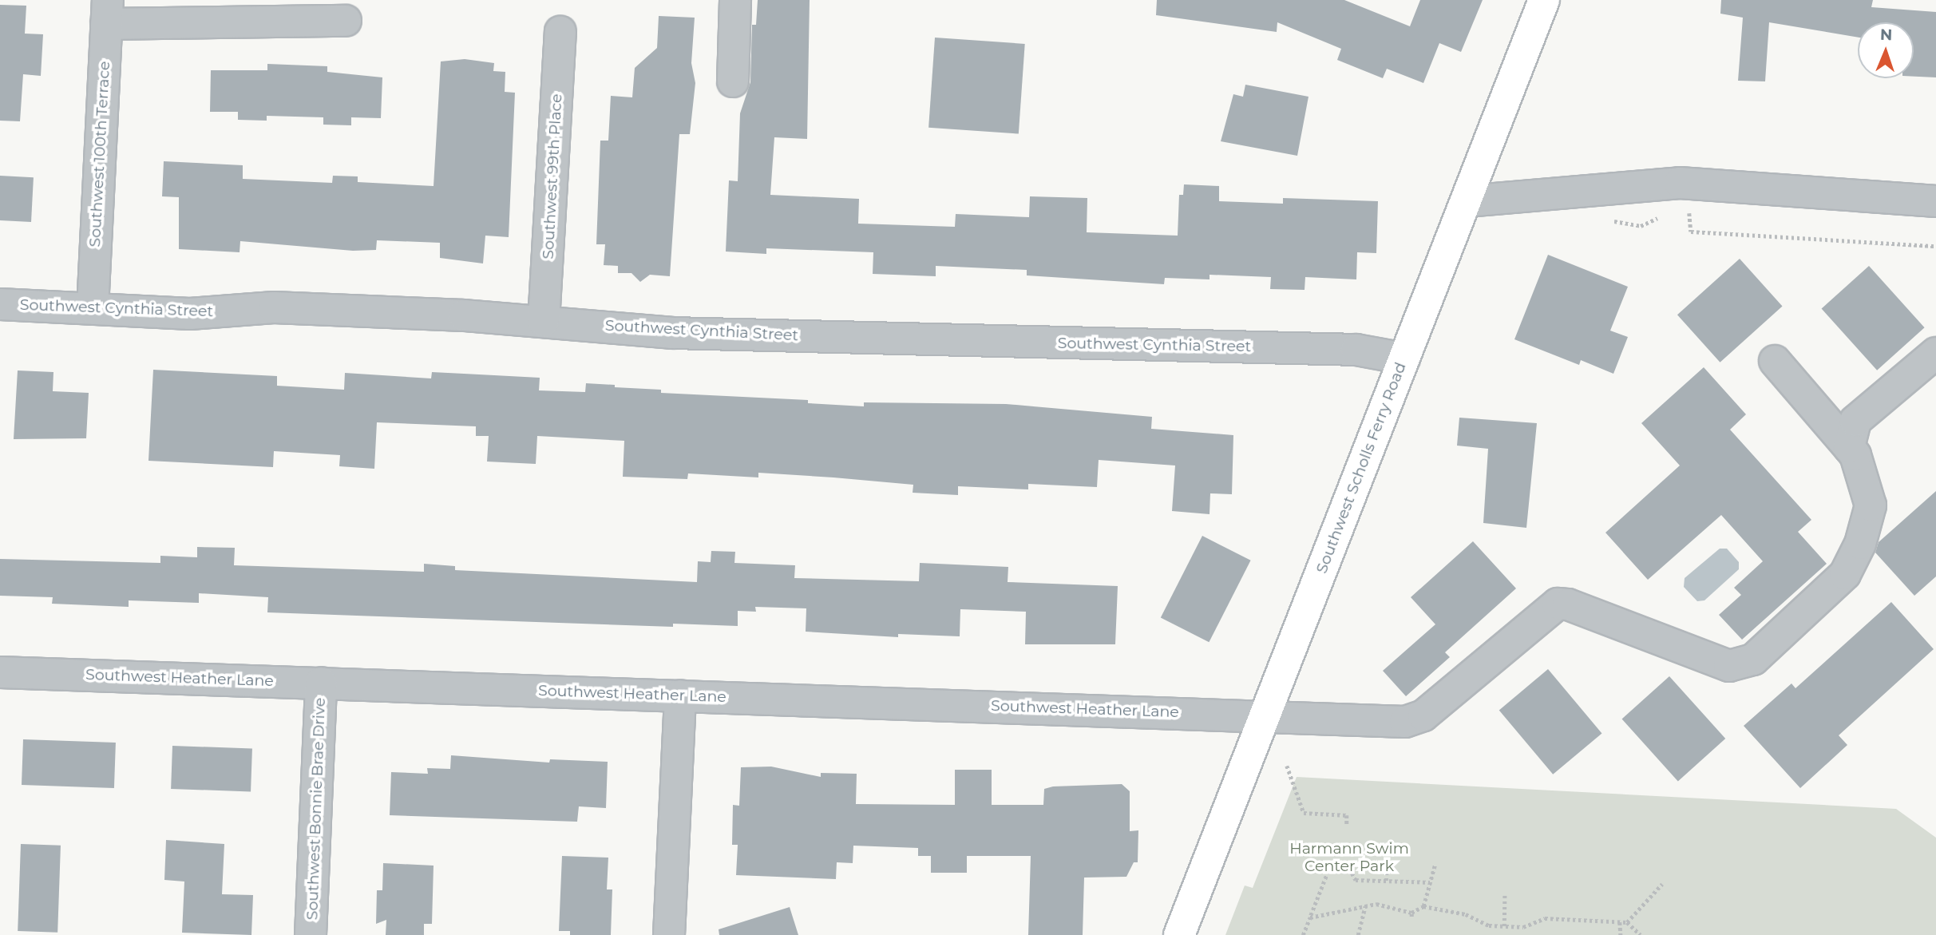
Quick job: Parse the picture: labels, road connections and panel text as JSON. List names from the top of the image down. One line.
{"streets":{"main road":["Southwest Scholls Ferry Road"],"street":["Southwest 100th Terrace","Southwest 99th Place","Southwest Cynthia Street","Southwest Heather Lane","Southwest Bonnie Brae Drive"]},"crossings":[["Southwest 100th Terrace","Southwest Cynthia Street"],["Southwest 99th Place","Southwest Cynthia Street"],["Southwest Cynthia Street","Southwest Scholls Ferry Road"],["Southwest Scholls Ferry Road","Southwest Heather Lane"],["Southwest Heather Lane","Southwest Bonnie Brae Drive"]],"parks":["Harmann Swim Center Park"],"north":"top"}
